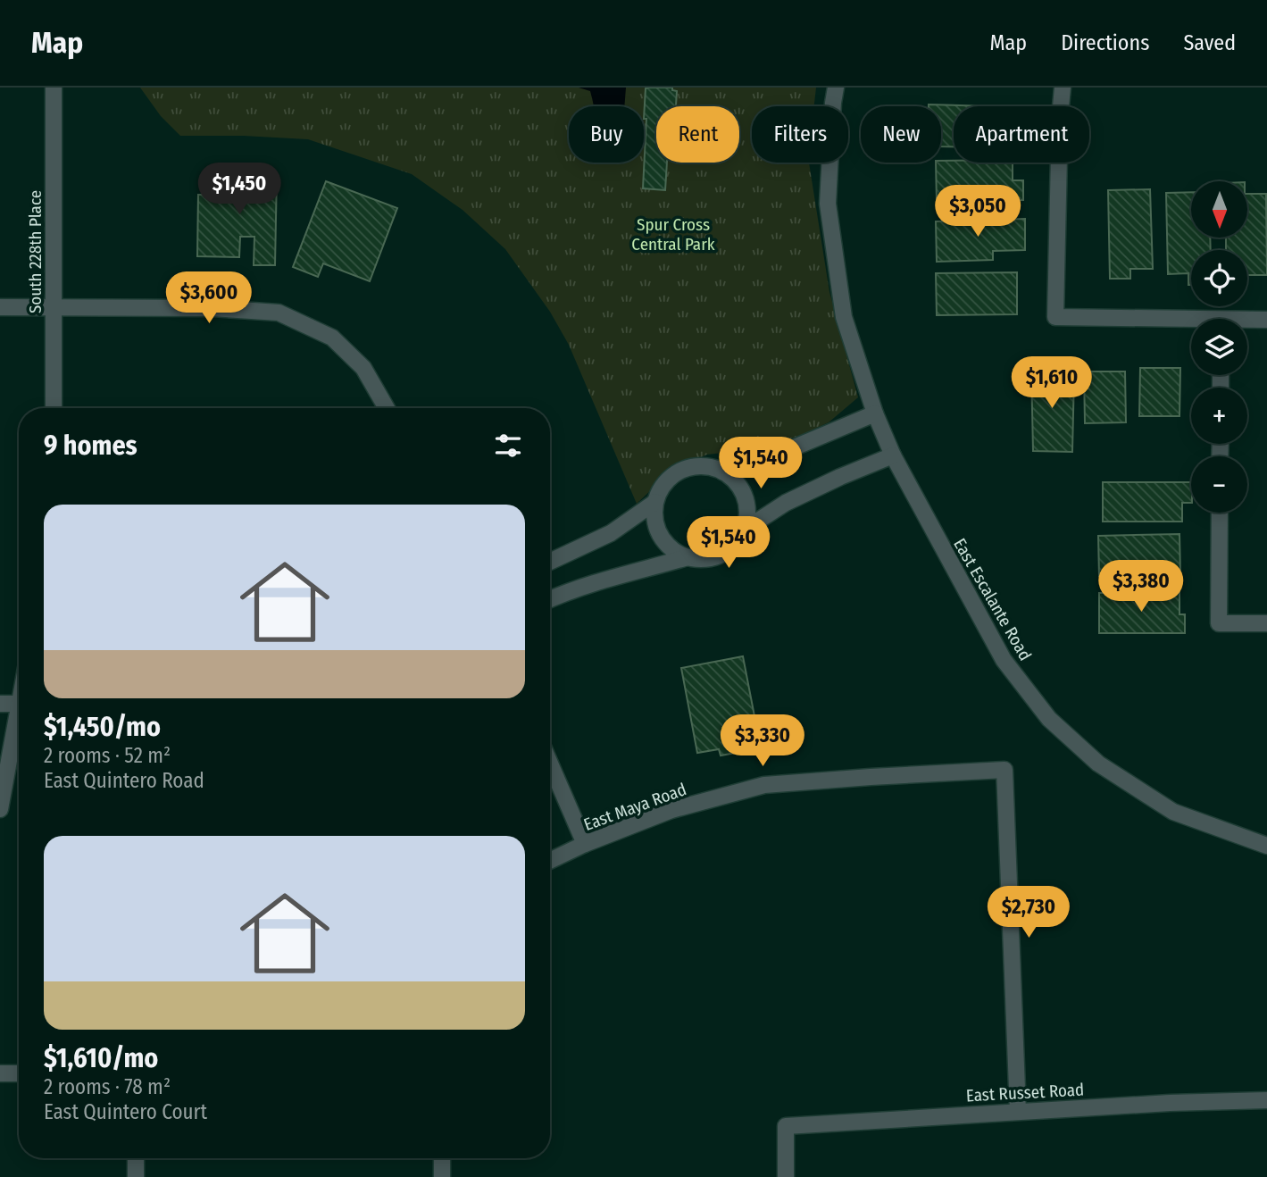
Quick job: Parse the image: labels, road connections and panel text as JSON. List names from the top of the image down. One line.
{"streets":{"street":["South 228th Place","East Escalante Road","East Maya Road","East Russet Road"]},"crossings":[["East Maya Road","East Russet Road"]],"parks":["Spur Cross Central Park"],"north":"bottom","page":{"header":"Map","nav":["Map","Directions","Saved"],"chip":["Buy","Rent","Filters","New","Apartment"],"price":["$1,450","$3,050","$3,600","$1,610","$1,540","$1,540","$3,380","$3,330","$2,730"],"map_buttons":["+","−"],"heading":"9 homes","list":[{"name":"$1,450/mo","note":"2 rooms · 52 m² · East Quintero Road"},{"name":"$1,610/mo","note":"2 rooms · 78 m² · East Quintero Court"}]}}
